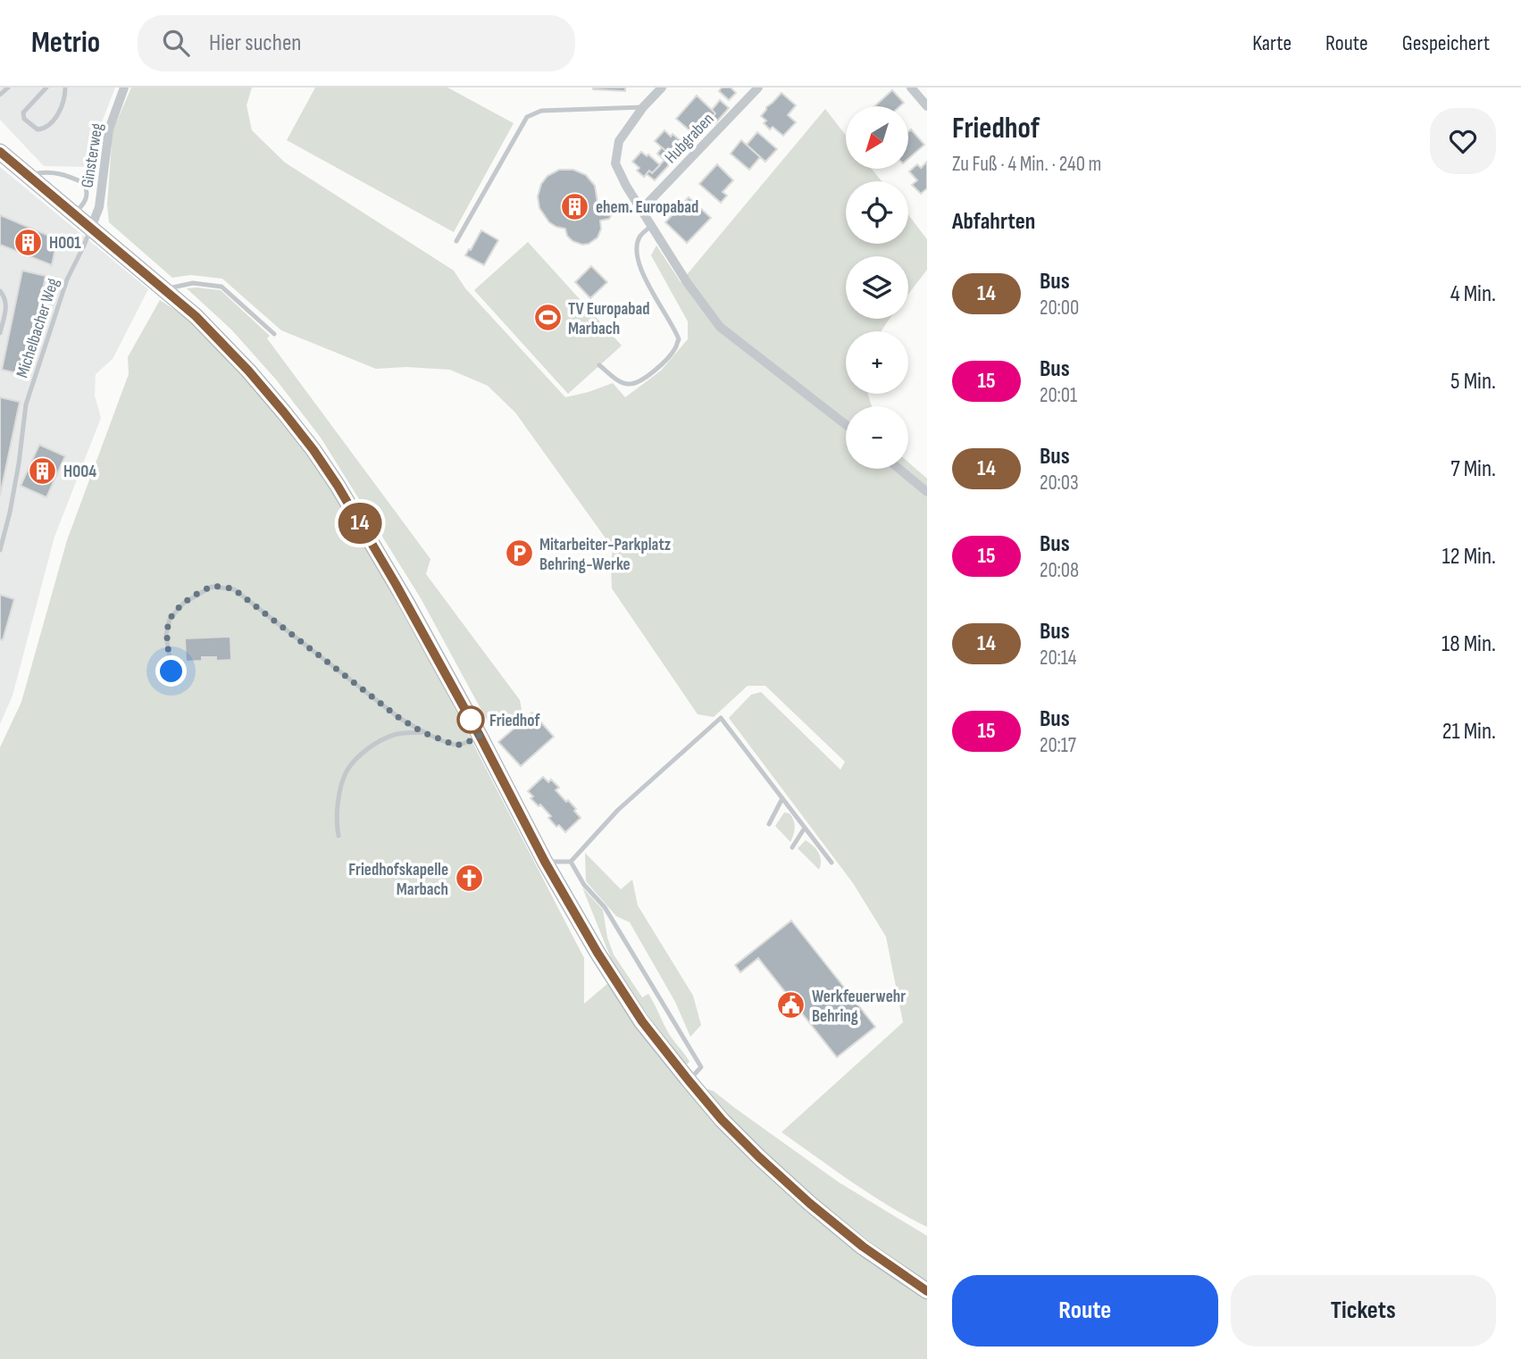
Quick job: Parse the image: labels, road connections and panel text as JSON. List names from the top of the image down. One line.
{"streets":{"street":["Hubgraben","Ginsterweg"],"lane":["Michelbacher Weg"]},"crossings":[["Ginsterweg","Michelbacher Weg"]],"places":{"building":["ehem. Europabad","H001","H004"],"sports":["TV Europabad Marbach"],"parking":["Mitarbeiter-Parkplatz Behring-Werke"],"other":["Friedhof"],"church":["Friedhofskapelle Marbach"],"public building":["Werkfeuerwehr Behring"]},"lines":["bus line 14"],"north":"bottom left","page":{"header":"Metrio","search":"Hier suchen","nav":["Karte","Route","Gespeichert"],"on_map":"14","heading":[["Friedhof","Zu Fuß · 4 Min. · 240 m"],"Abfahrten"],"map_buttons":["+","−"],"list":[{"mark":"14","name":"Bus","note":"20:00","value":"4 Min."},{"mark":"15","name":"Bus","note":"20:01","value":"5 Min."},{"mark":"14","name":"Bus","note":"20:03","value":"7 Min."},{"mark":"15","name":"Bus","note":"20:08","value":"12 Min."},{"mark":"14","name":"Bus","note":"20:14","value":"18 Min."},{"mark":"15","name":"Bus","note":"20:17","value":"21 Min."}],"buttons":["Route","Tickets"]}}
